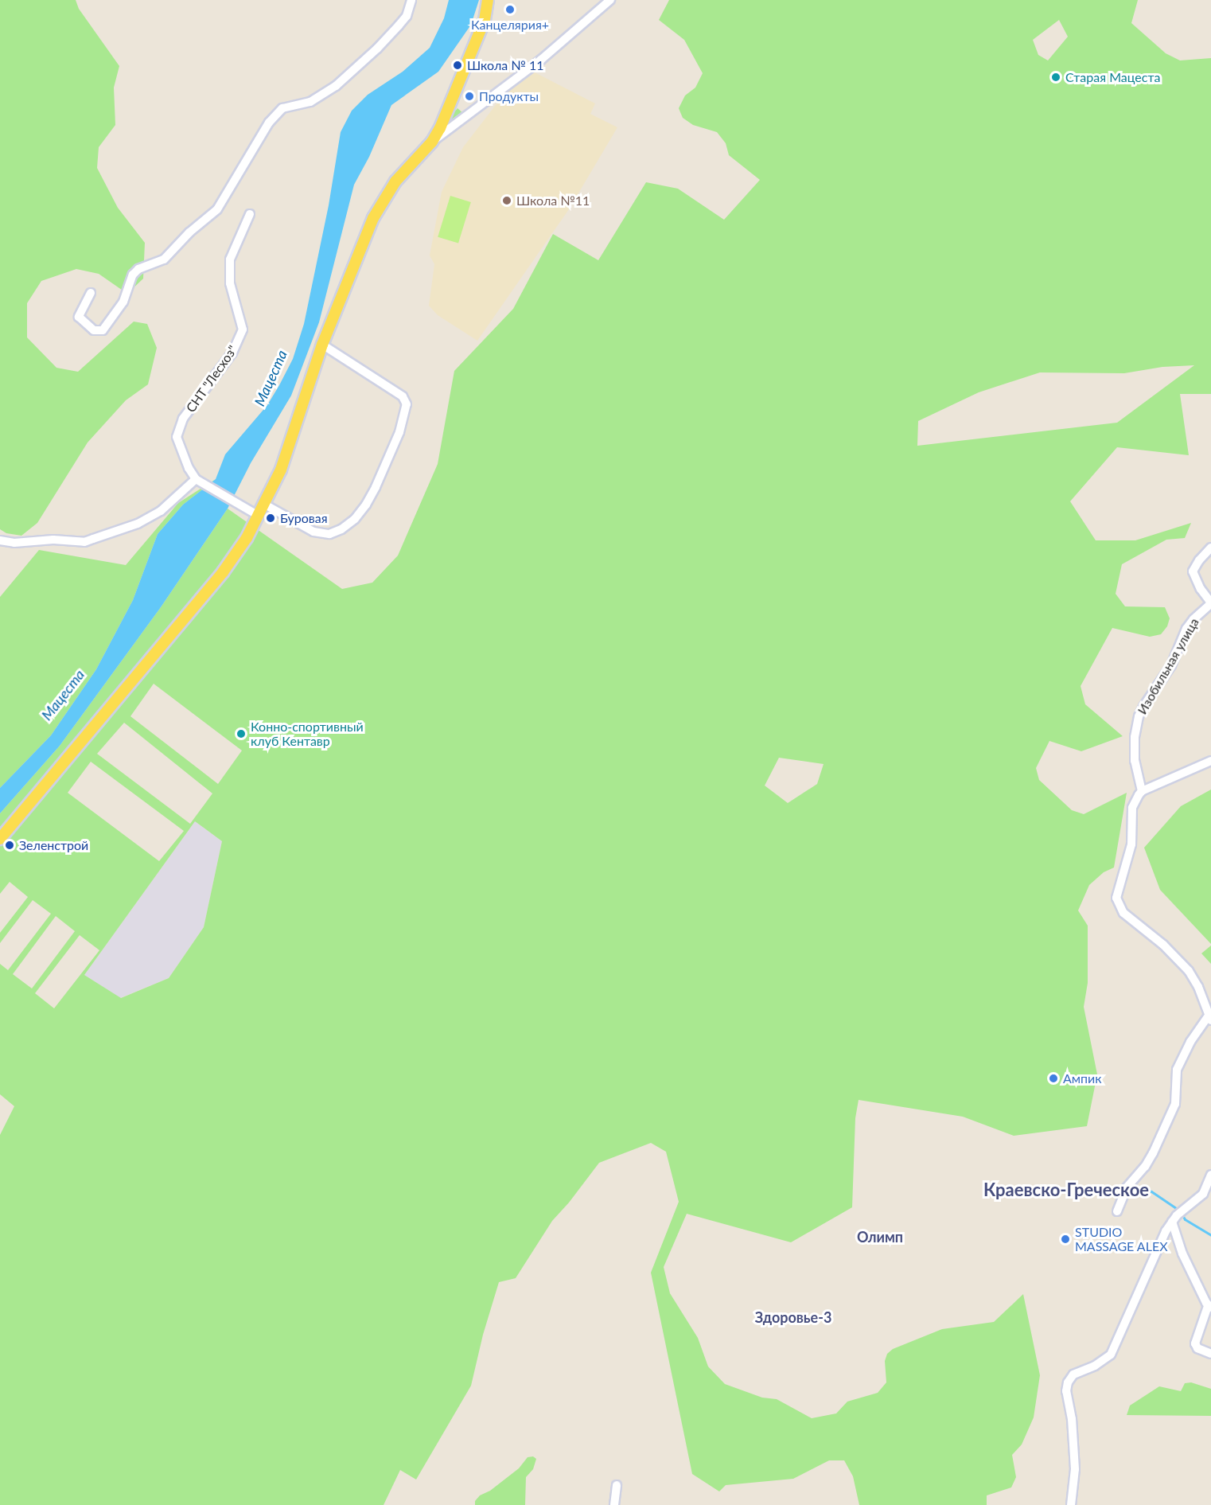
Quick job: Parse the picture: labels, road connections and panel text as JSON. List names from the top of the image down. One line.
{"streets":{"street":["СНТ \"Лесхоз\"","Изобильная улица"]},"districts":["Краевско-Греческое","Олимп","Здоровье-3"],"water":["Мацеста"],"places":["Канцелярия+","Школа № 11","Старая Мацеста","Продукты","Школа №11","Буровая","Конно-спортивный клуб Кентавр","Зеленстрой","Ампик","STUDIO MASSAGE ALEX"]}
